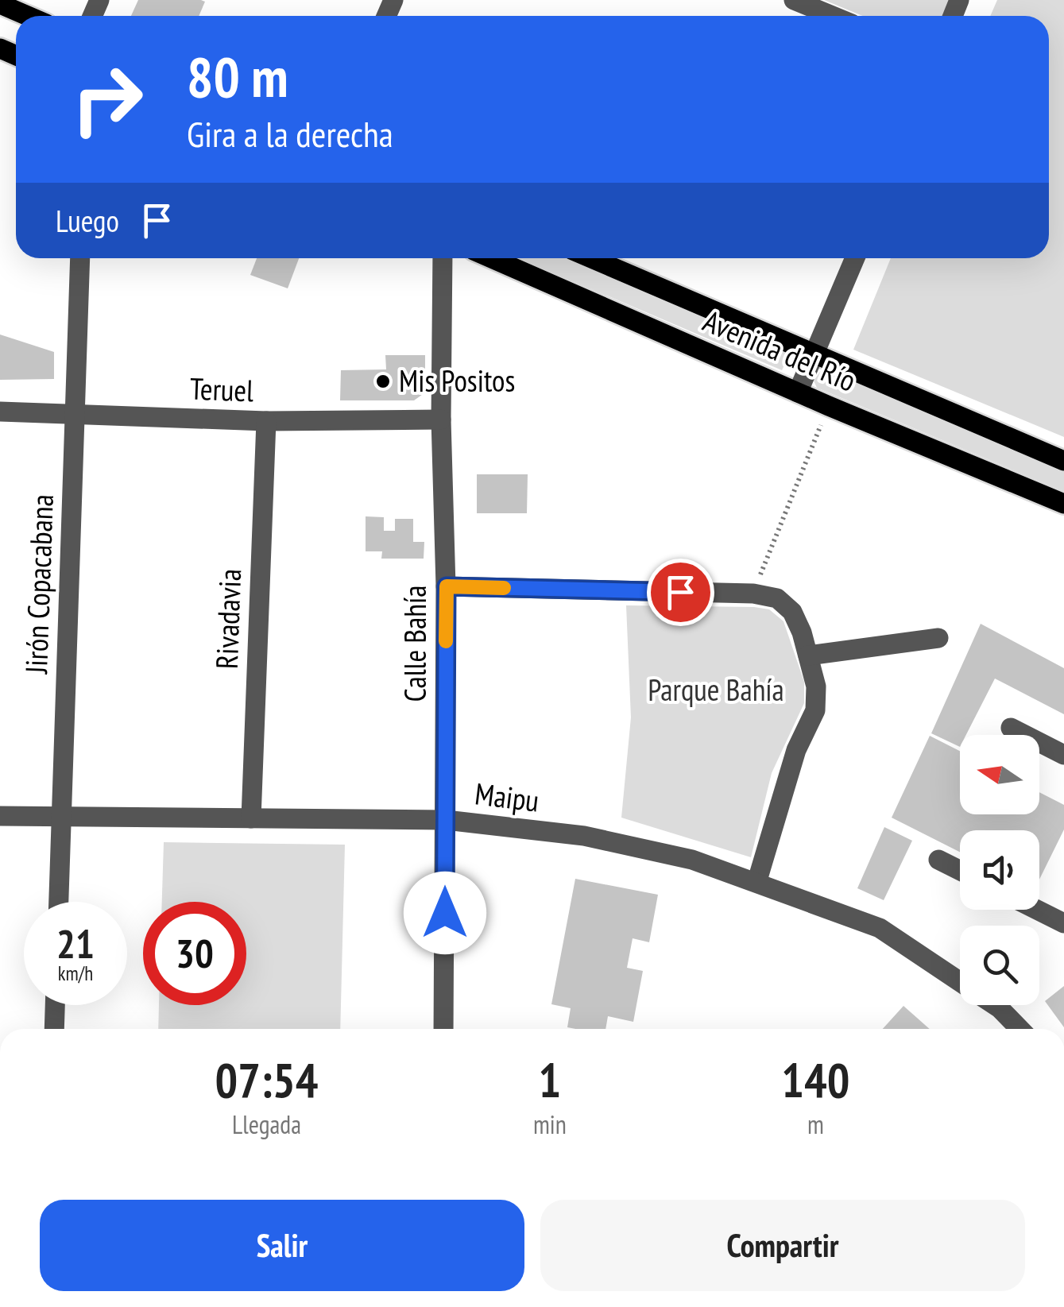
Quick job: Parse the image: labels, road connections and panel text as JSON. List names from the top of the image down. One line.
{"streets":{"main road":["Avenida del Río"],"street":["Teruel","Jirón Copacabana","Rivadavia","Calle Bahía","Maipu"]},"crossings":[["Teruel","Jirón Copacabana"],["Teruel","Rivadavia"],["Teruel","Calle Bahía"],["Jirón Copacabana","Maipu"],["Rivadavia","Maipu"],["Calle Bahía","Maipu"]],"parks":["Parque Bahía"],"places":["Mis Positos"],"north":"left","page":{"turn":["80 m","Gira a la derecha"],"then":"Luego","speed":"21 km/h","limit":"30","eta":["07:54","Llegada","1","min","140","m"],"buttons":["Salir","Compartir"]}}
